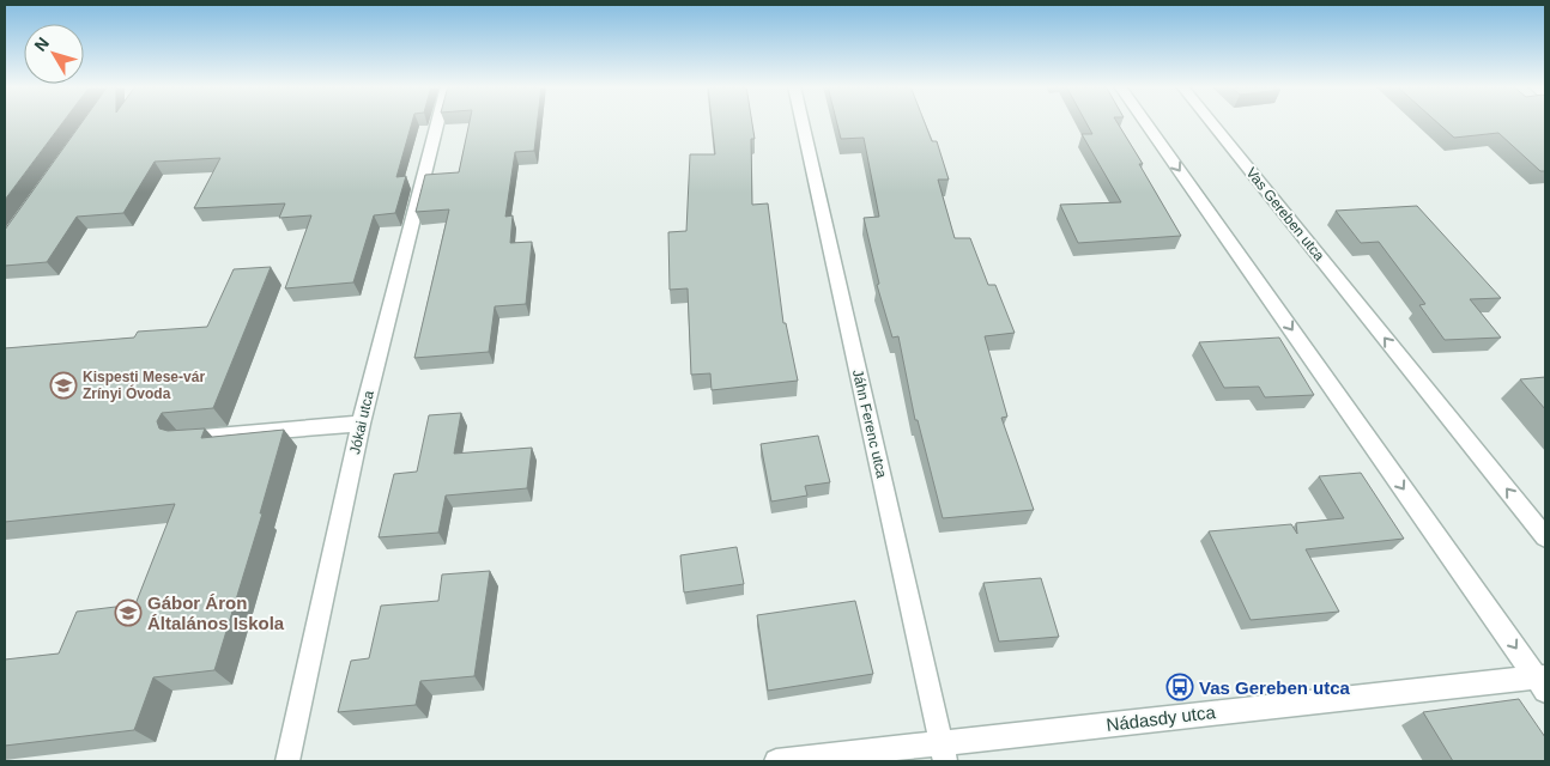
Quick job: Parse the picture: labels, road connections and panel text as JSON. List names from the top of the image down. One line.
{"streets":{"street":["Vas Gereben utca","Jókai utca","Jáhn Ferenc utca","Nádasdy utca"]},"crossings":[["Jáhn Ferenc utca","Nádasdy utca"]],"places":{"school or university":["Kispesti Mese-vár Zrínyi Óvoda","Gábor Áron Általános Iskola"],"bus stop":["Vas Gereben utca"]},"north":"top left"}
